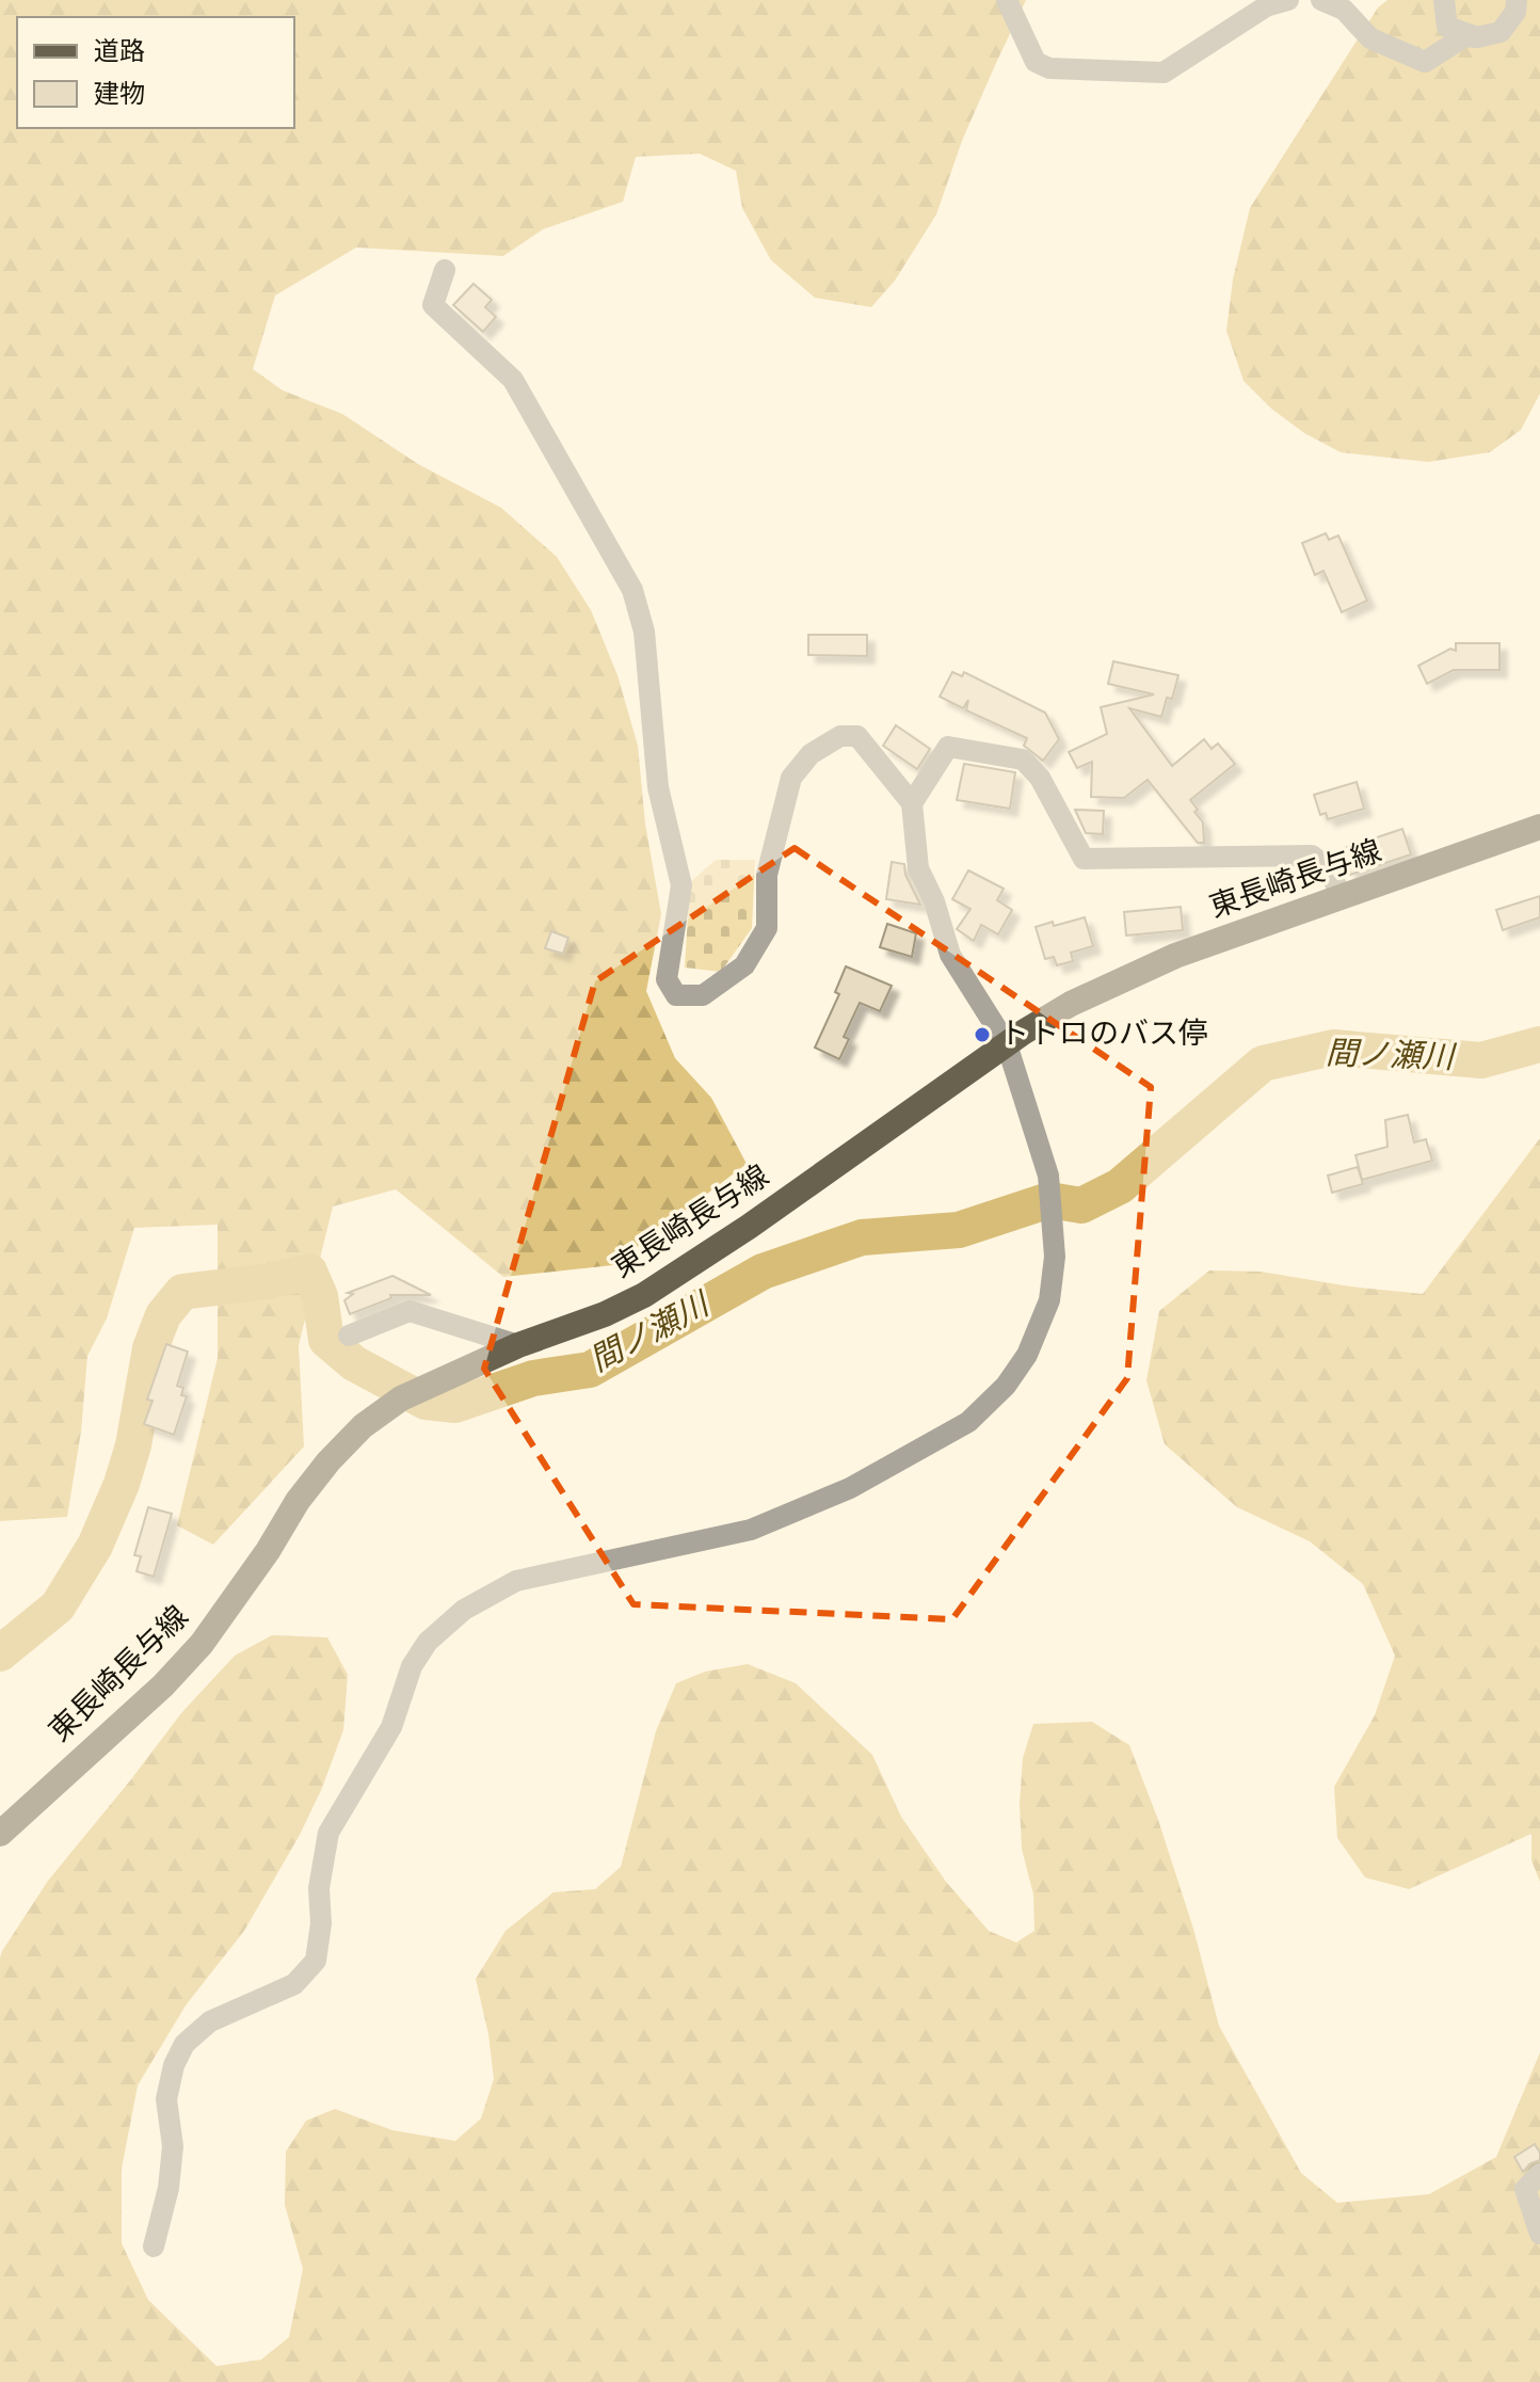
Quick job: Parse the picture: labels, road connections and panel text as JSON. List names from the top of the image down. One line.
{"streets":{"main road":["東長崎長与線"]},"water":["間ノ瀬川"],"places":["トトロのバス停"],"legend":["道路","建物"]}
